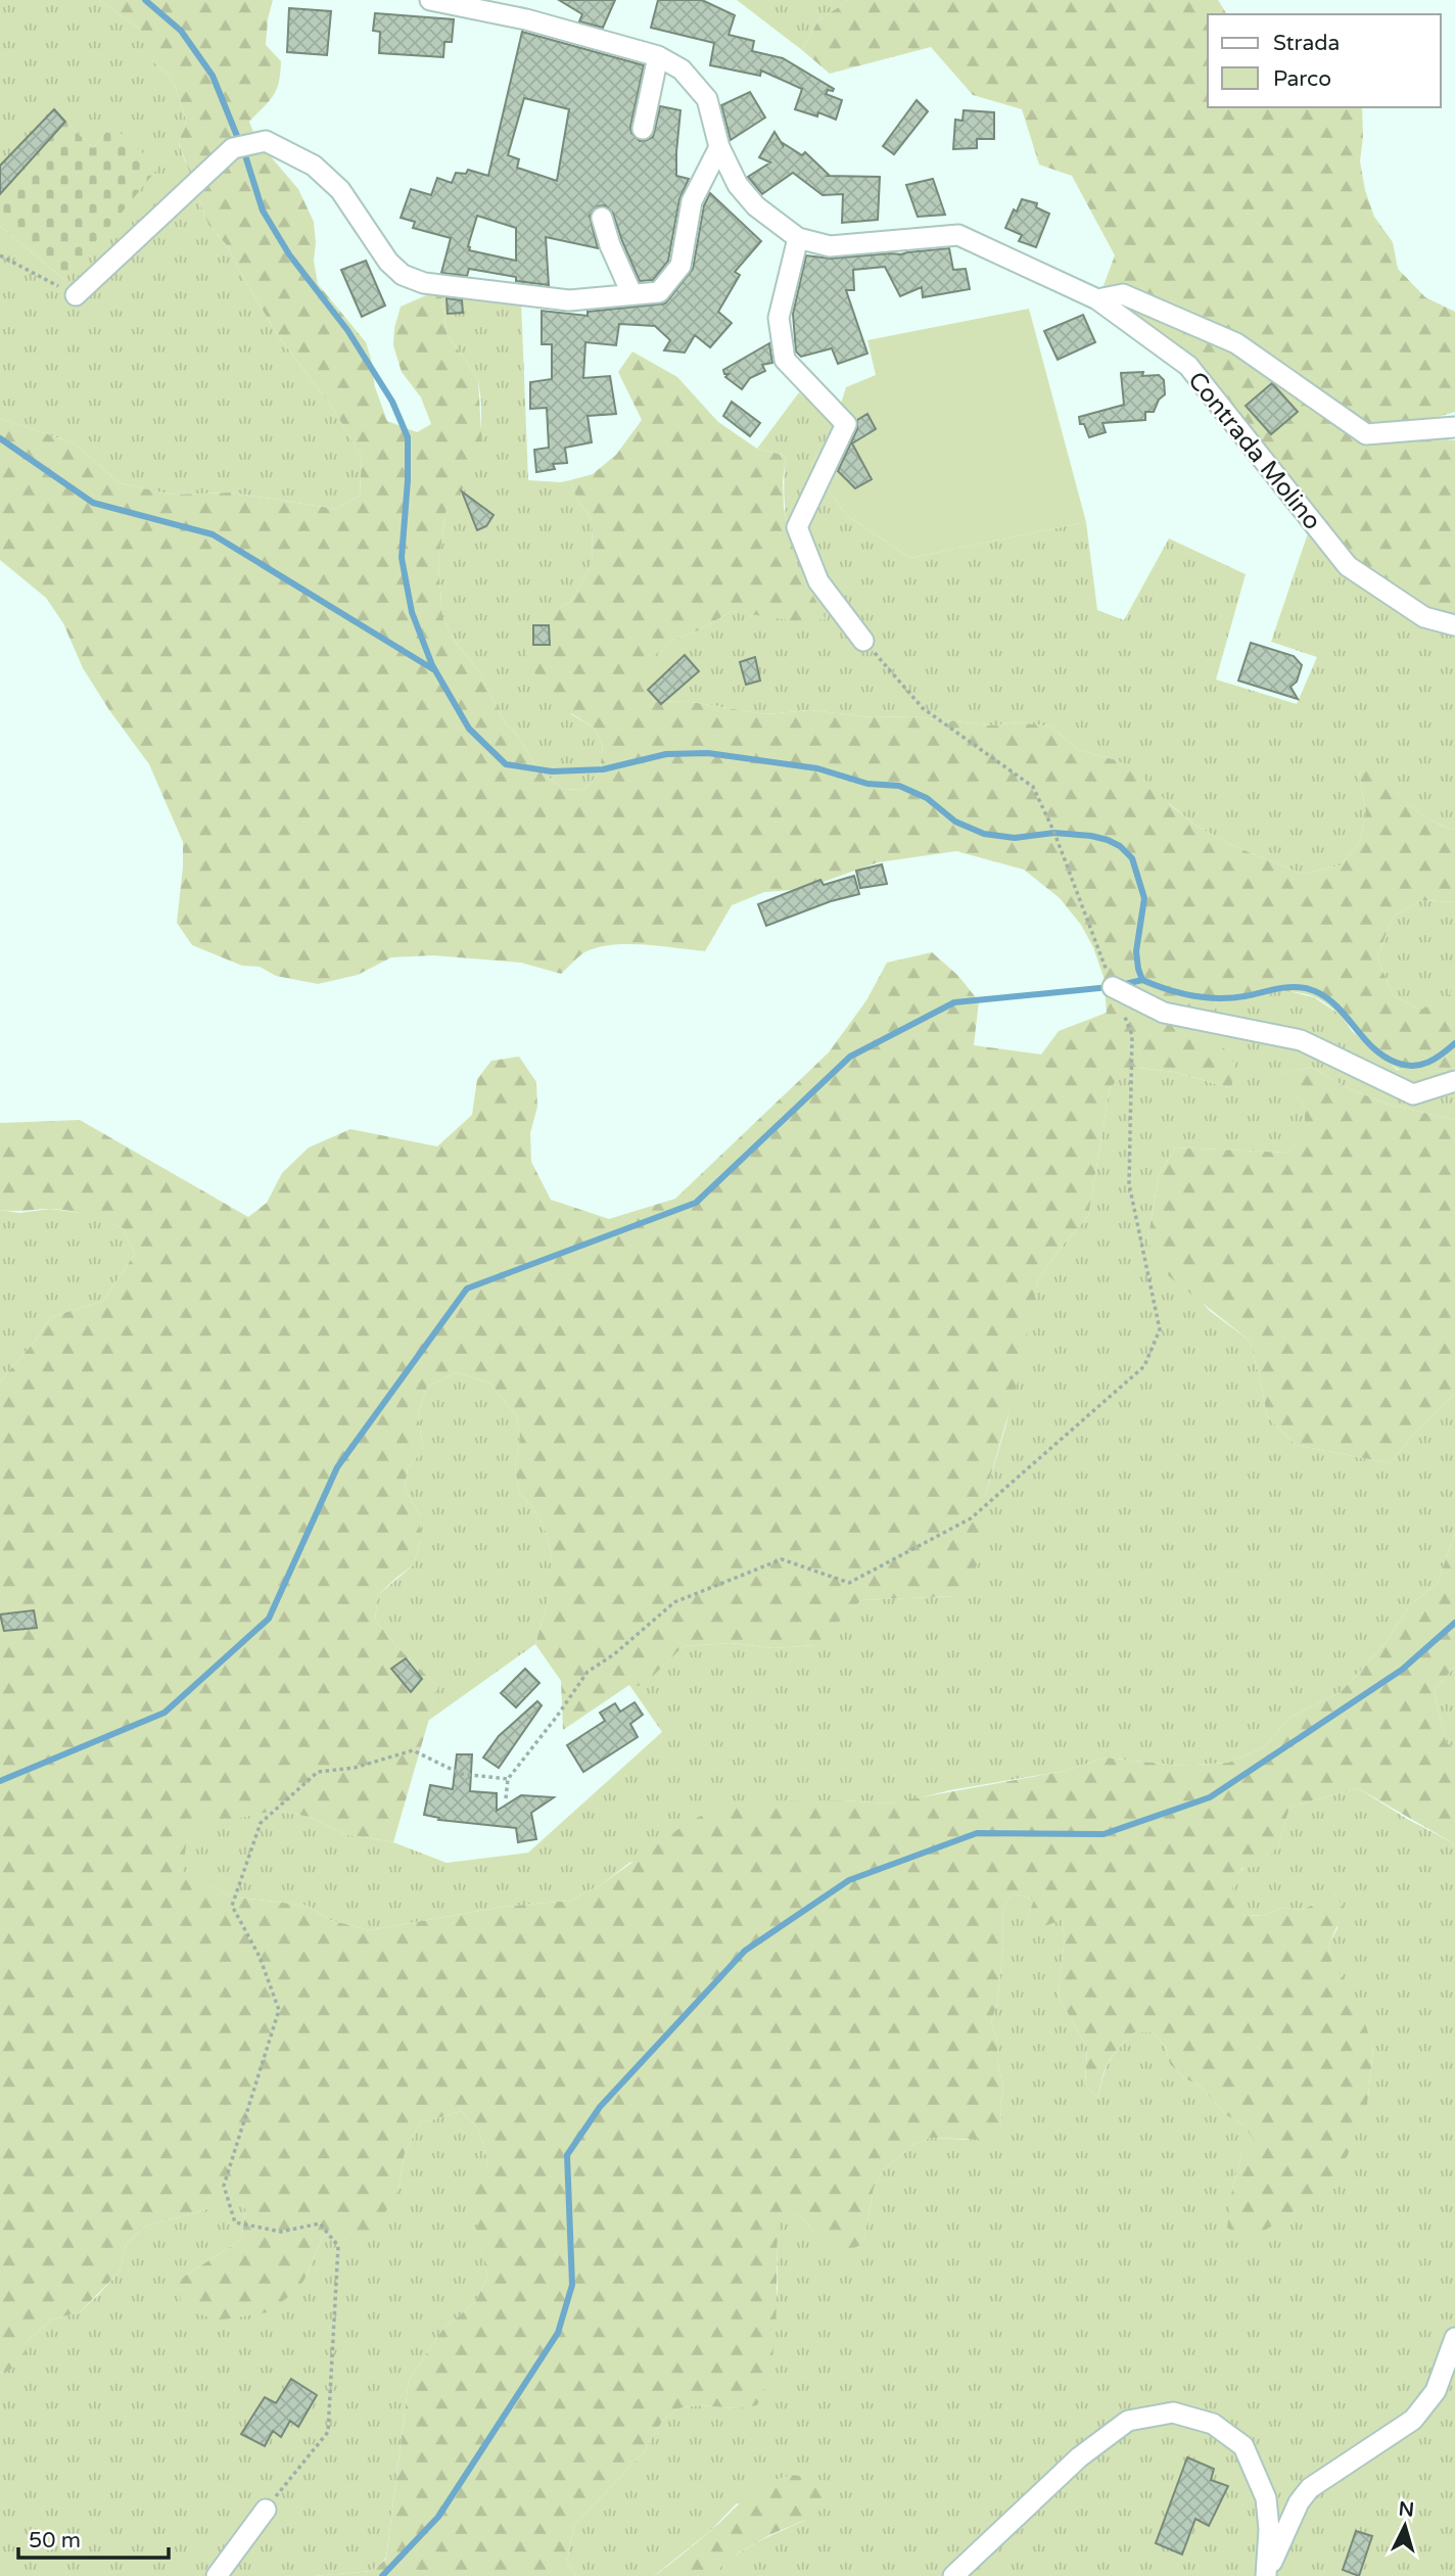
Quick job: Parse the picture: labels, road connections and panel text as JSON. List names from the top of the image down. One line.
{"streets":{"street":["Contrada Molino"]},"legend":["Strada","Parco"],"scale_bar":"50 m","north":"top"}
